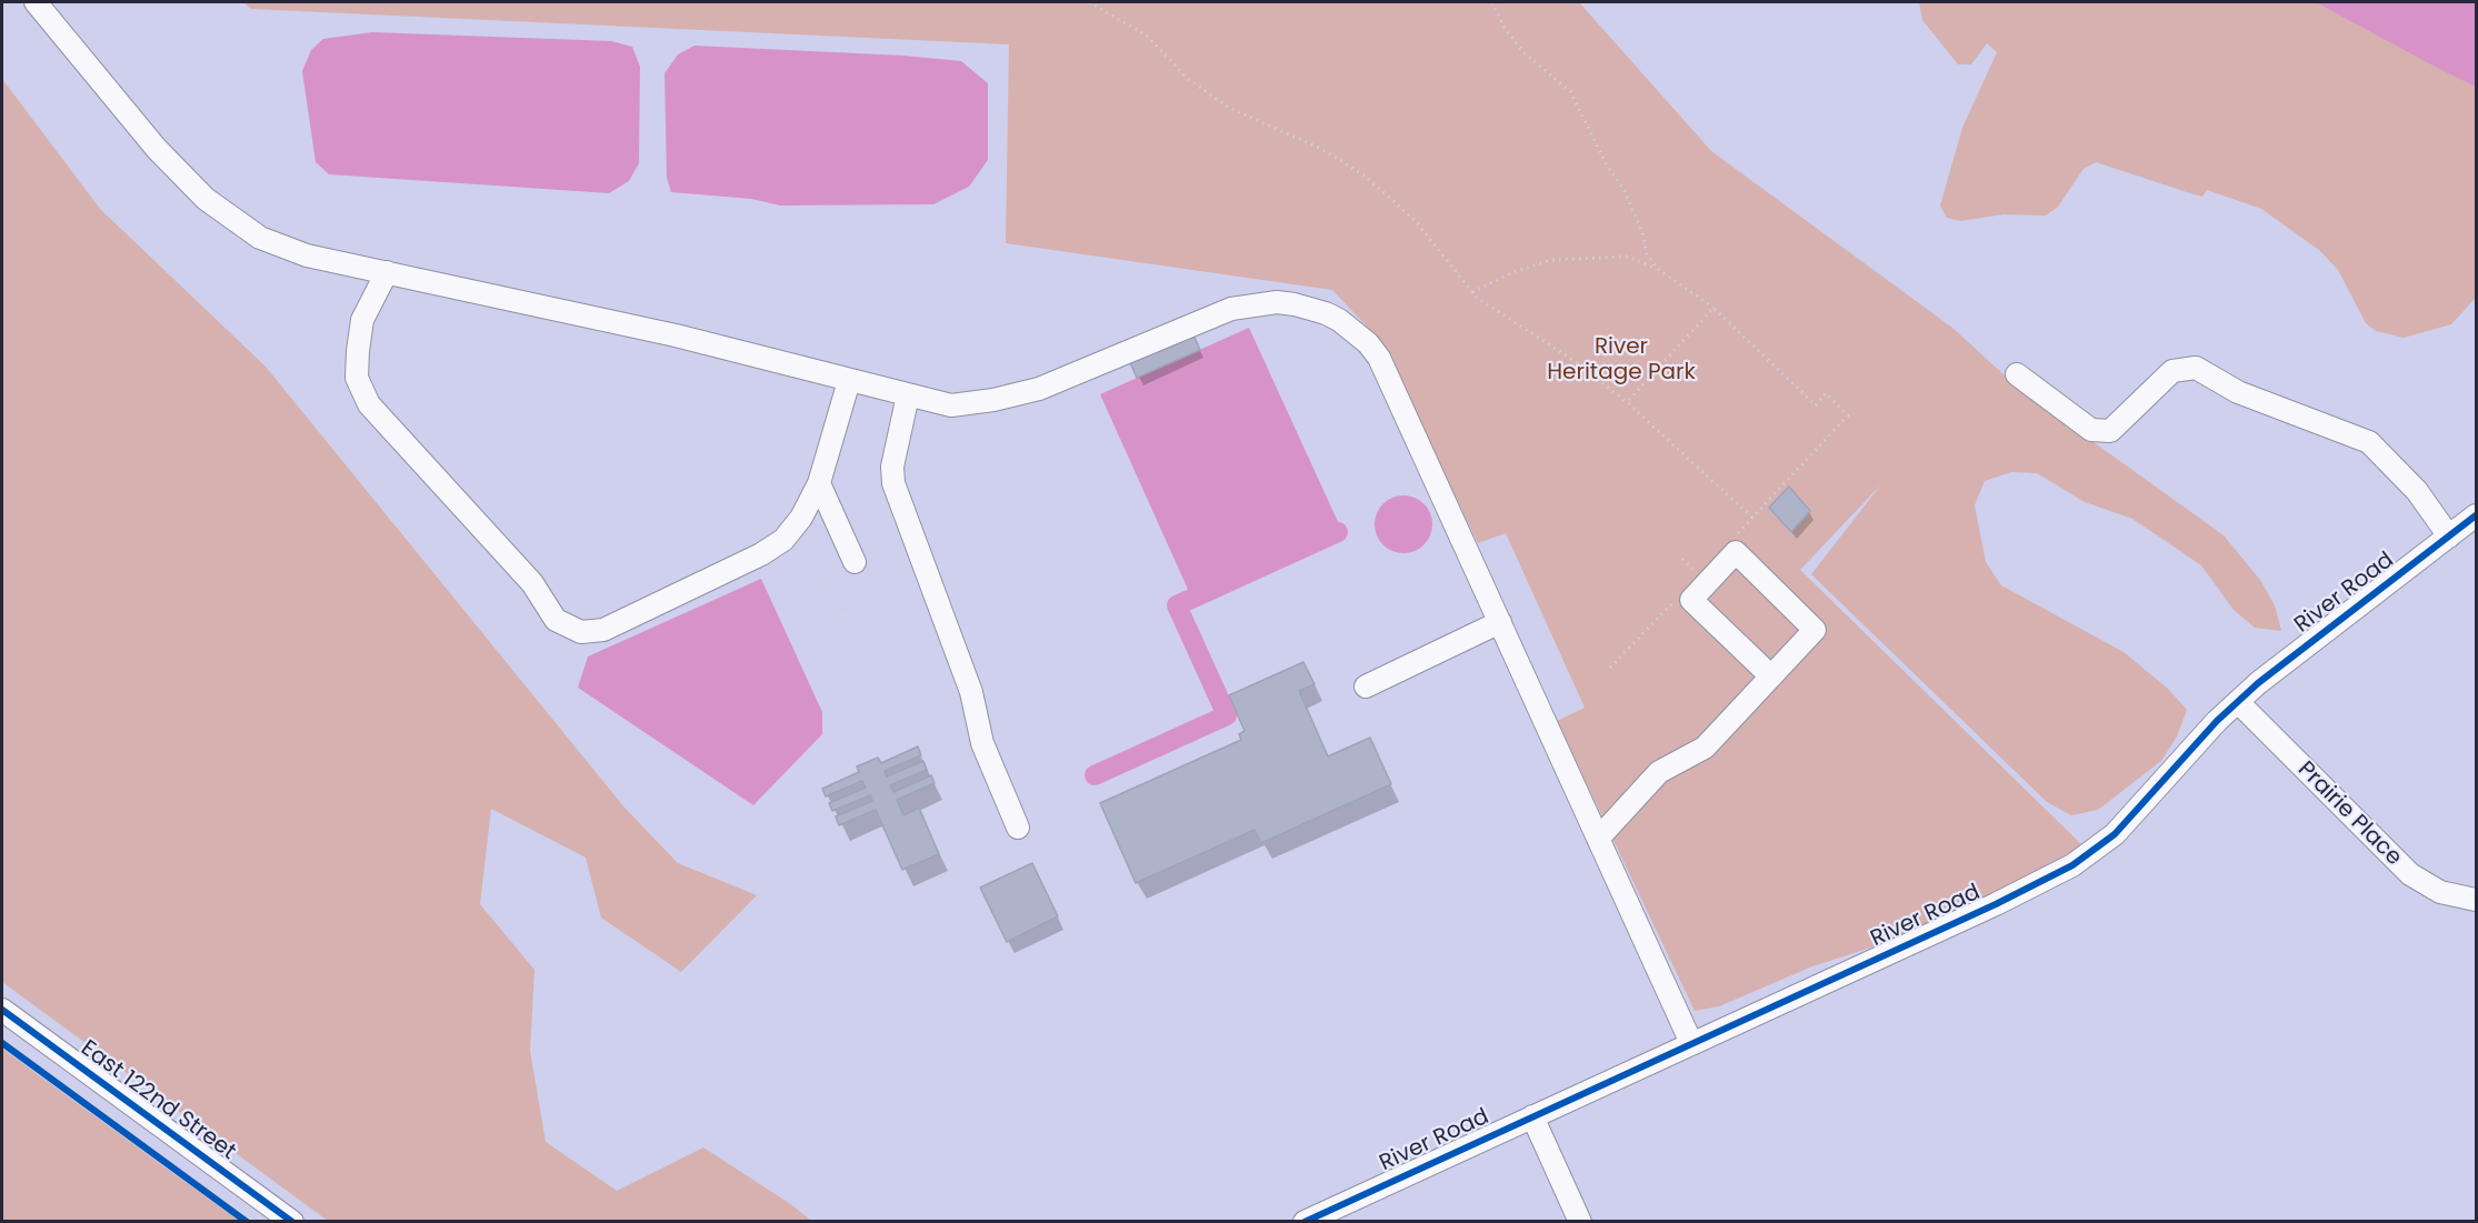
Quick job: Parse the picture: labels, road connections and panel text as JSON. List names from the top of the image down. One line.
{"streets":{"street":["River Road","Prairie Place","East 122nd Street"]},"crossings":[["River Road","Prairie Place"]],"parks":["River Heritage Park"]}
